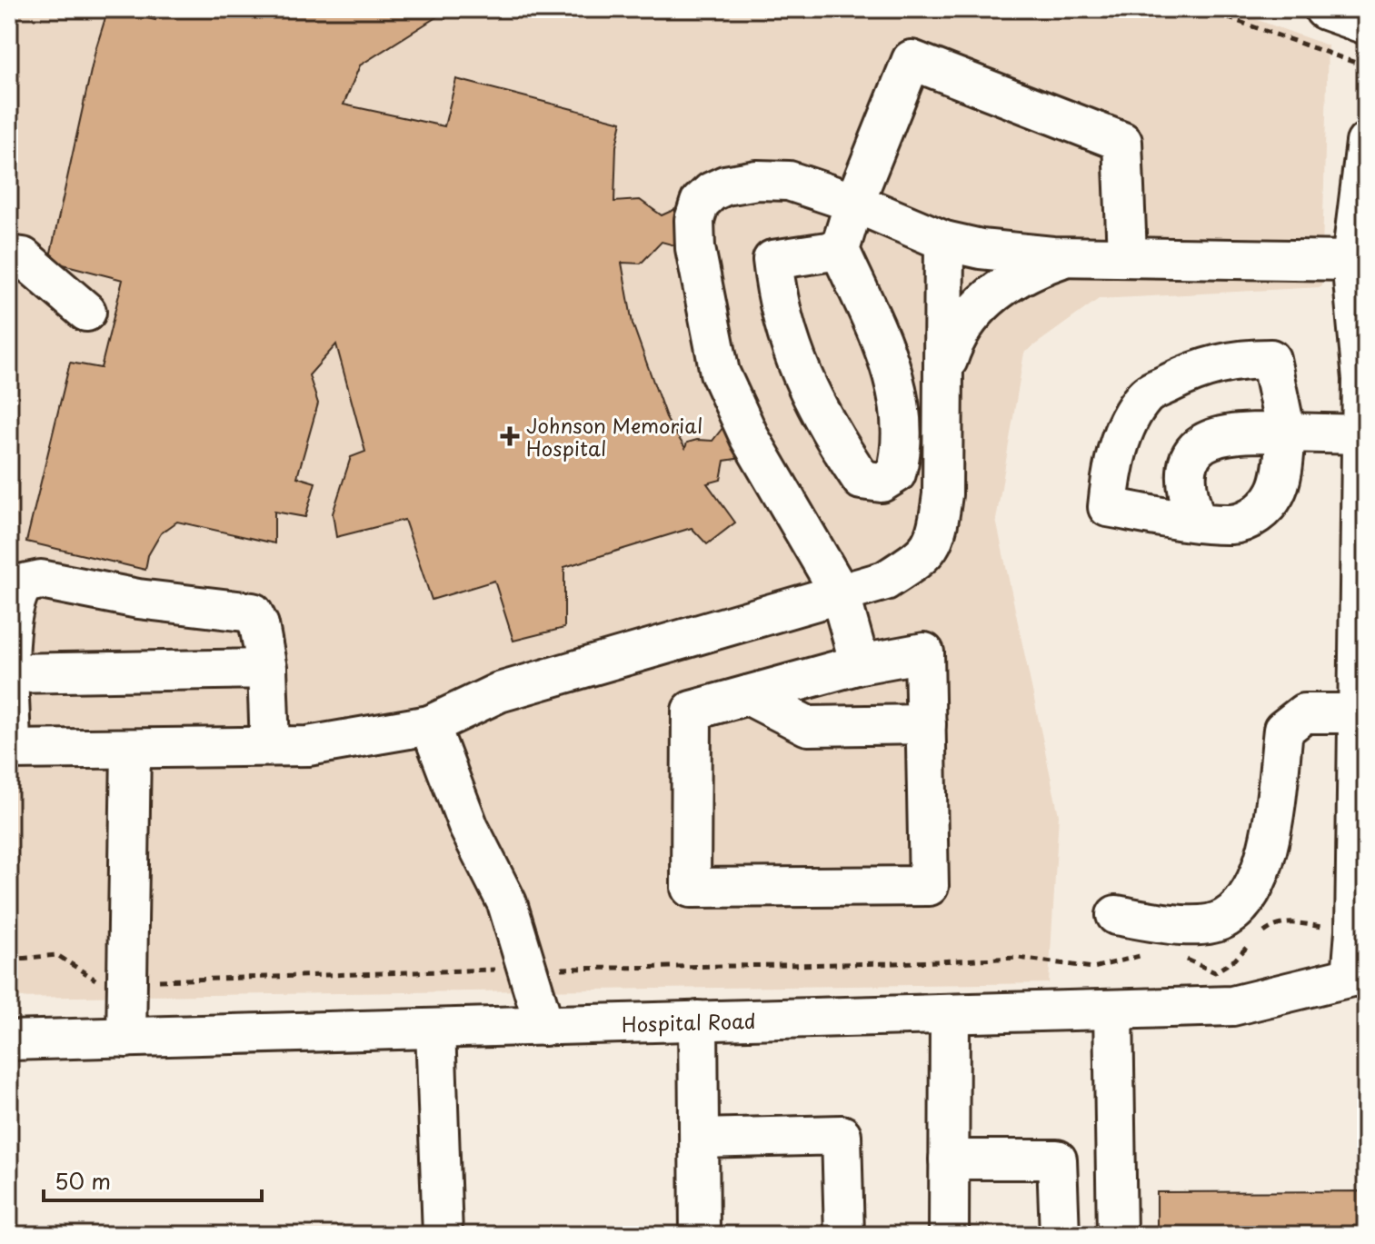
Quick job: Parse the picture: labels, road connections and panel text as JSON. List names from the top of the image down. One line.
{"streets":{"street":["Hospital Road"]},"places":{"health":["Johnson Memorial Hospital"]},"scale_bar":"50 m"}
